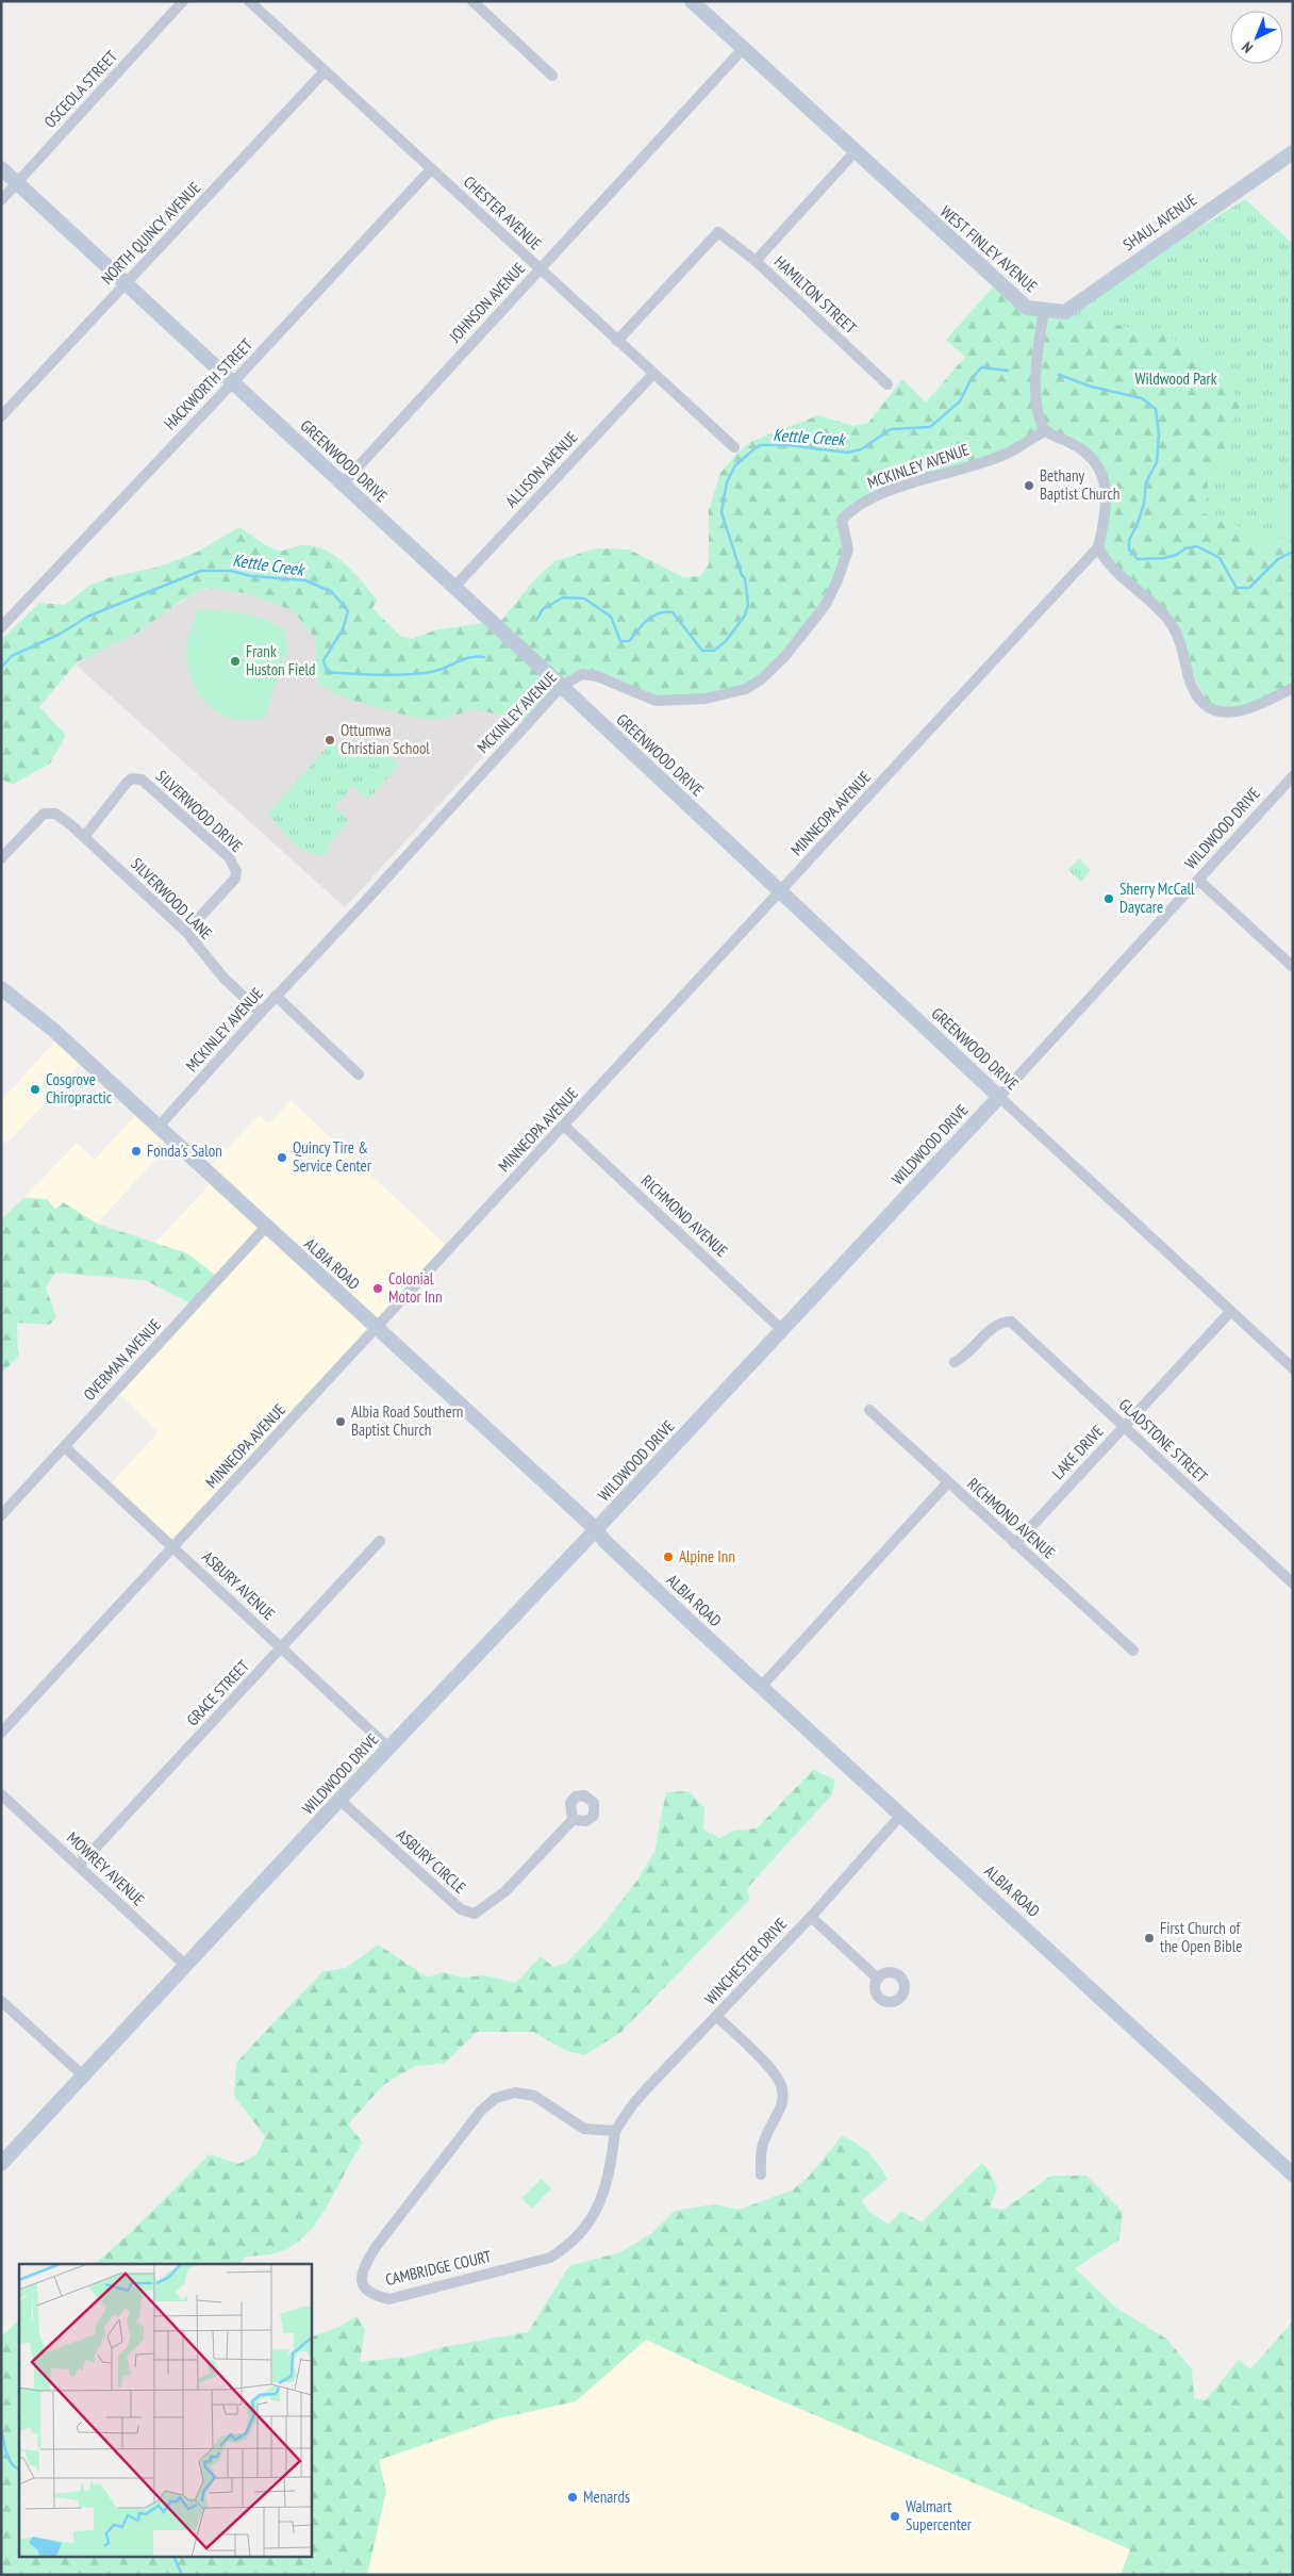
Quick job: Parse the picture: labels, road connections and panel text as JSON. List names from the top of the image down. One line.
{"streets":{"street":["OSCEOLA STREET","CHESTER AVENUE","SHAUL AVENUE","NORTH QUINCY AVENUE","WEST FINLEY AVENUE","HAMILTON STREET","JOHNSON AVENUE","HACKWORTH STREET","GREENWOOD DRIVE","MCKINLEY AVENUE","ALLISON AVENUE","SILVERWOOD DRIVE","MINNEOPA AVENUE","WILDWOOD DRIVE","SILVERWOOD LANE","RICHMOND AVENUE","ALBIA ROAD","OVERMAN AVENUE","GLADSTONE STREET","LAKE DRIVE","ASBURY AVENUE","GRACE STREET","ASBURY CIRCLE","MOWREY AVENUE","WINCHESTER DRIVE","CAMBRIDGE COURT"]},"crossings":[["OSCEOLA STREET","GREENWOOD DRIVE"],["CHESTER AVENUE","NORTH QUINCY AVENUE"],["CHESTER AVENUE","HAMILTON STREET"],["CHESTER AVENUE","JOHNSON AVENUE"],["CHESTER AVENUE","HACKWORTH STREET"],["CHESTER AVENUE","ALLISON AVENUE"],["SHAUL AVENUE","WEST FINLEY AVENUE"],["NORTH QUINCY AVENUE","GREENWOOD DRIVE"],["WEST FINLEY AVENUE","JOHNSON AVENUE"],["WEST FINLEY AVENUE","MCKINLEY AVENUE"],["JOHNSON AVENUE","GREENWOOD DRIVE"],["HACKWORTH STREET","GREENWOOD DRIVE"],["GREENWOOD DRIVE","MCKINLEY AVENUE"],["GREENWOOD DRIVE","ALLISON AVENUE"],["GREENWOOD DRIVE","MINNEOPA AVENUE"],["GREENWOOD DRIVE","WILDWOOD DRIVE"],["GREENWOOD DRIVE","LAKE DRIVE"],["MCKINLEY AVENUE","SILVERWOOD LANE"],["MCKINLEY AVENUE","ALBIA ROAD"],["SILVERWOOD DRIVE","SILVERWOOD LANE"],["MINNEOPA AVENUE","RICHMOND AVENUE"],["MINNEOPA AVENUE","ALBIA ROAD"],["MINNEOPA AVENUE","ASBURY AVENUE"],["WILDWOOD DRIVE","RICHMOND AVENUE"],["WILDWOOD DRIVE","ALBIA ROAD"],["WILDWOOD DRIVE","ASBURY AVENUE"],["WILDWOOD DRIVE","ASBURY CIRCLE"],["WILDWOOD DRIVE","MOWREY AVENUE"],["RICHMOND AVENUE","LAKE DRIVE"],["ALBIA ROAD","OVERMAN AVENUE"],["ALBIA ROAD","WINCHESTER DRIVE"],["OVERMAN AVENUE","ASBURY AVENUE"],["GLADSTONE STREET","LAKE DRIVE"],["ASBURY AVENUE","GRACE STREET"],["GRACE STREET","MOWREY AVENUE"],["WINCHESTER DRIVE","CAMBRIDGE COURT"]],"water":["Kettle Creek"],"parks":["Wildwood Park"],"places":["Bethany Baptist Church","Frank Huston Field","Ottumwa Christian School","Sherry McCall Daycare","Cosgrove Chiropractic","Fonda's Salon","Quincy Tire & Service Center","Colonial Motor Inn","Albia Road Southern Baptist Church","Alpine Inn","First Church of the Open Bible","Menards","Walmart Supercenter"],"north":"bottom left"}
